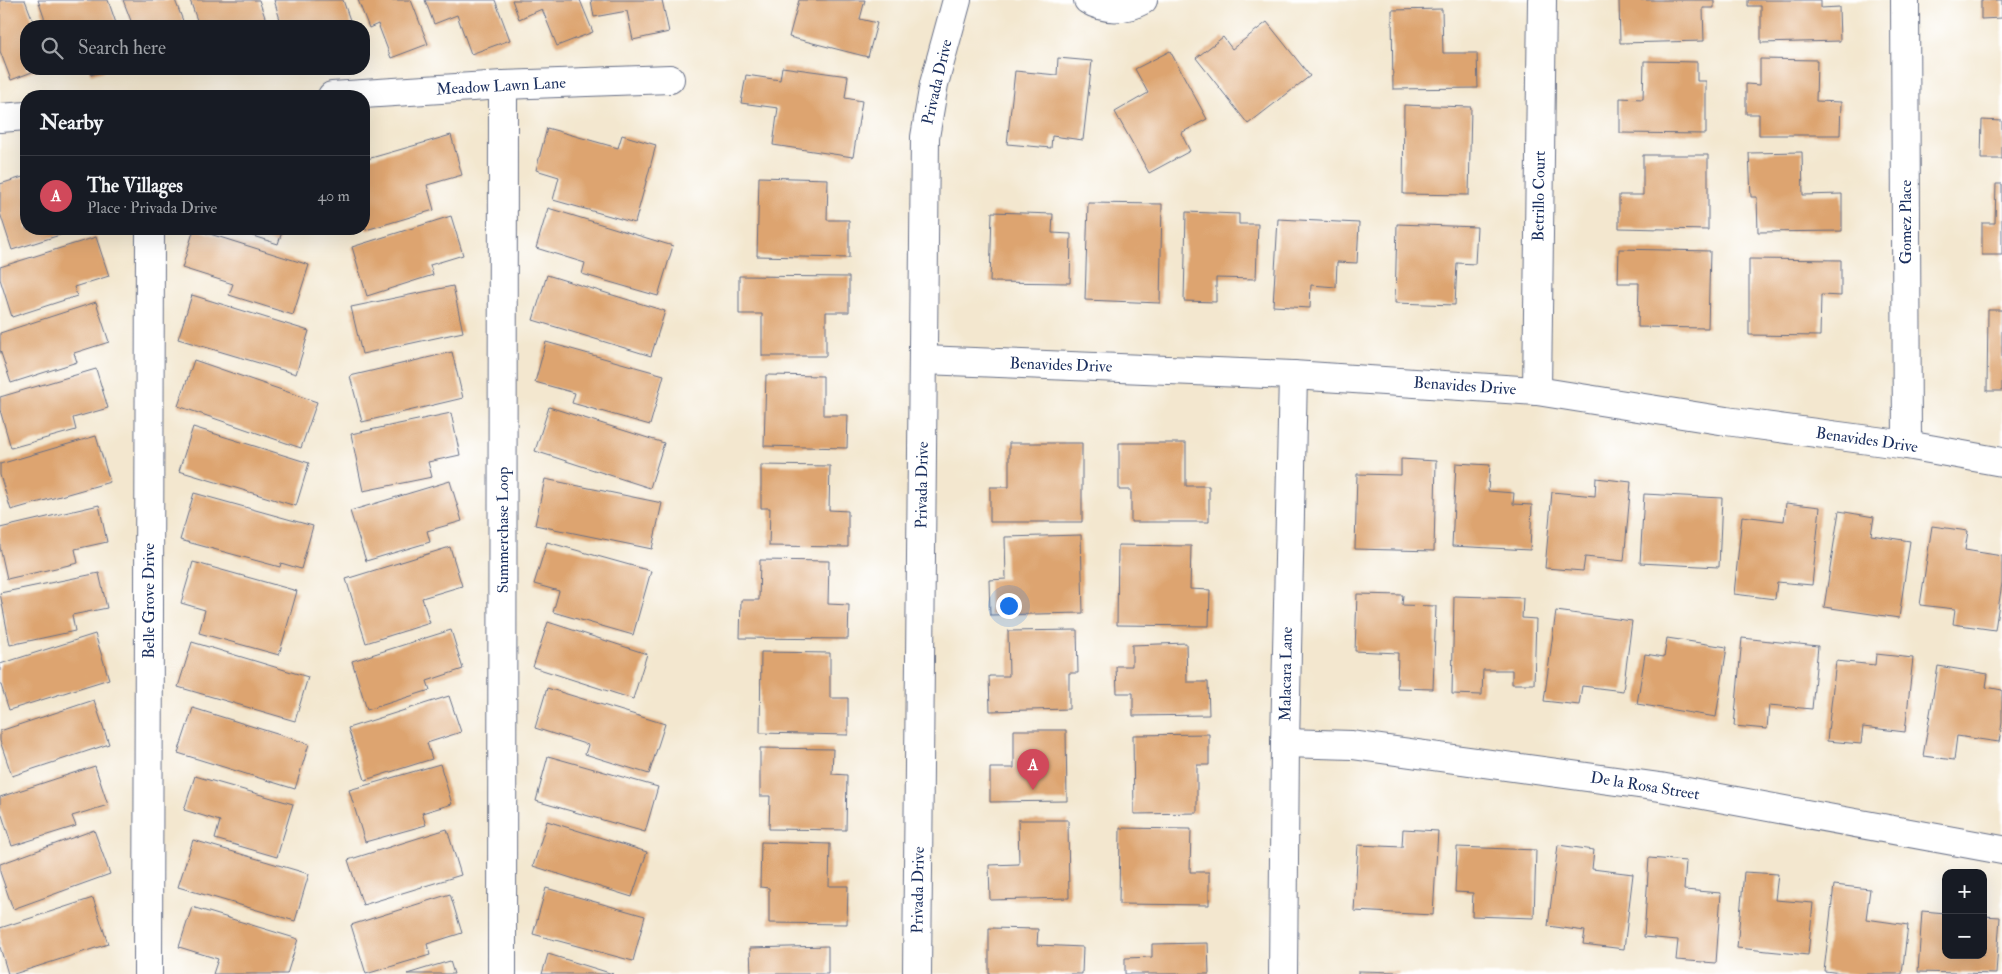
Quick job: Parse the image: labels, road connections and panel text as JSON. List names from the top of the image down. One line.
{"streets":{"street":["Privada Drive","Meadow Lawn Lane","Betrillo Court","Gomez Place","Benavides Drive","Summerchase Loop","Belle Grove Drive","Malacara Lane","De la Rosa Street"]},"crossings":[["Privada Drive","Benavides Drive"],["Meadow Lawn Lane","Summerchase Loop"],["Betrillo Court","Benavides Drive"],["Gomez Place","Benavides Drive"],["Benavides Drive","Malacara Lane"],["Malacara Lane","De la Rosa Street"]],"page":{"search":"Search here","heading":"Nearby","list":[{"mark":"A","name":"The Villages","note":"Place · Privada Drive","value":"40 m"}],"pins":"A","map_buttons":["+","−"]}}
